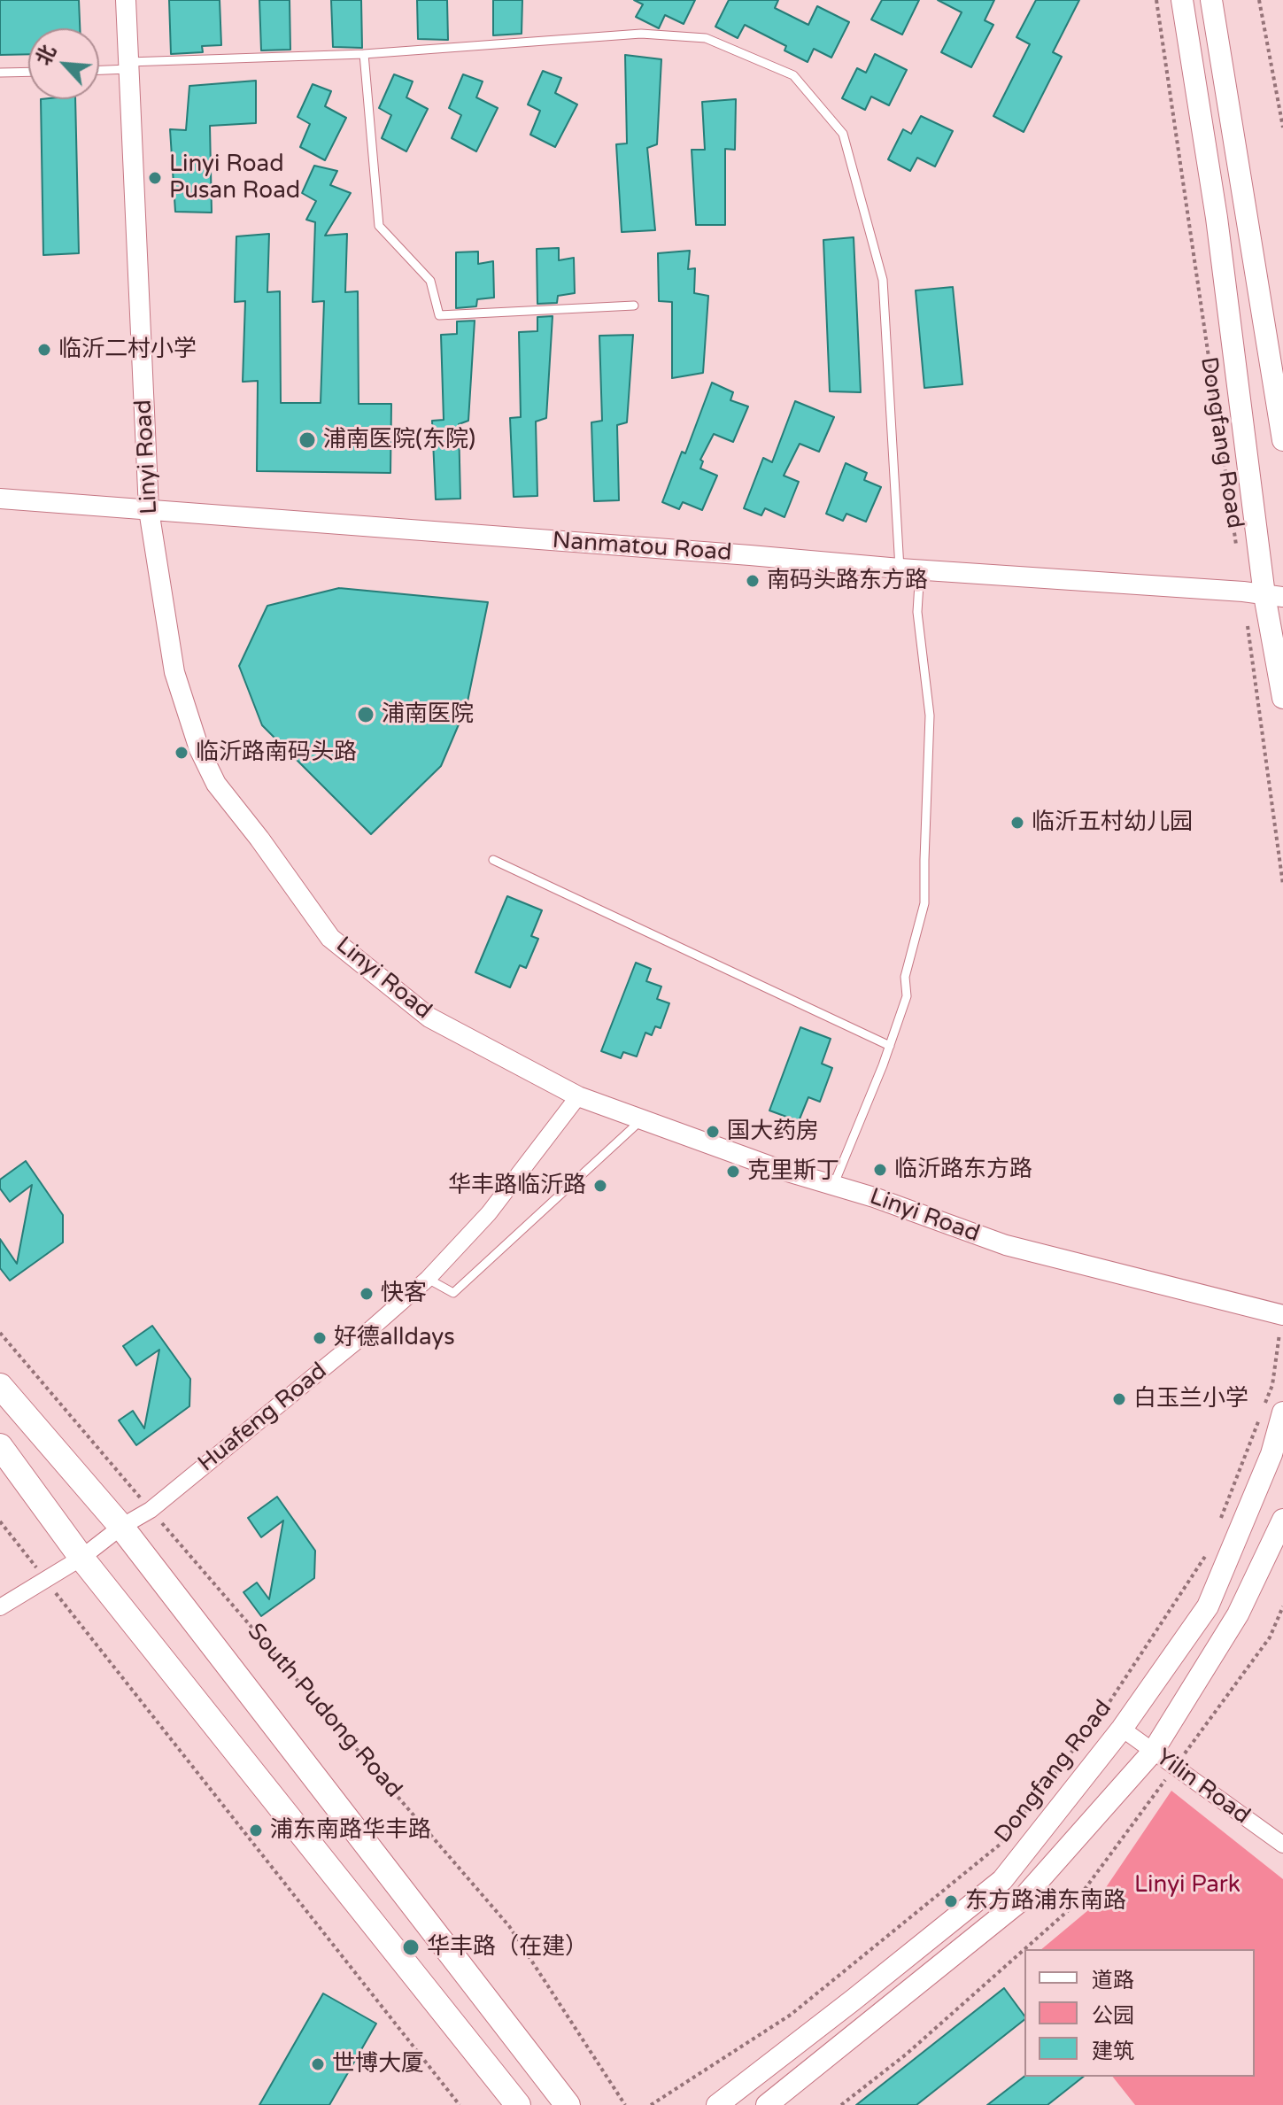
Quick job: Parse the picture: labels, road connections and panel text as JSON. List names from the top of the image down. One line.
{"streets":{"main road":["Dongfang Road","South Pudong Road"],"street":["Linyi Road","Nanmatou Road","Huafeng Road","Yilin Road"]},"crossings":[["Dongfang Road","Nanmatou Road"],["Dongfang Road","Yilin Road"],["Linyi Road","Nanmatou Road"],["Linyi Road","Huafeng Road"],["Huafeng Road","South Pudong Road"]],"parks":["Linyi Park"],"places":["Linyi Road Pusan Road","临沂二村小学","浦南医院(东院)","南码头路东方路","浦南医院","临沂路南码头路","临沂五村幼儿园","国大药房","临沂路东方路","克里斯丁","华丰路临沂路","快客","好德alldays","白玉兰小学","浦东南路华丰路","东方路浦东南路","华丰路（在建）","世博大厦"],"legend":["道路","公园","建筑"],"north":"top left"}
